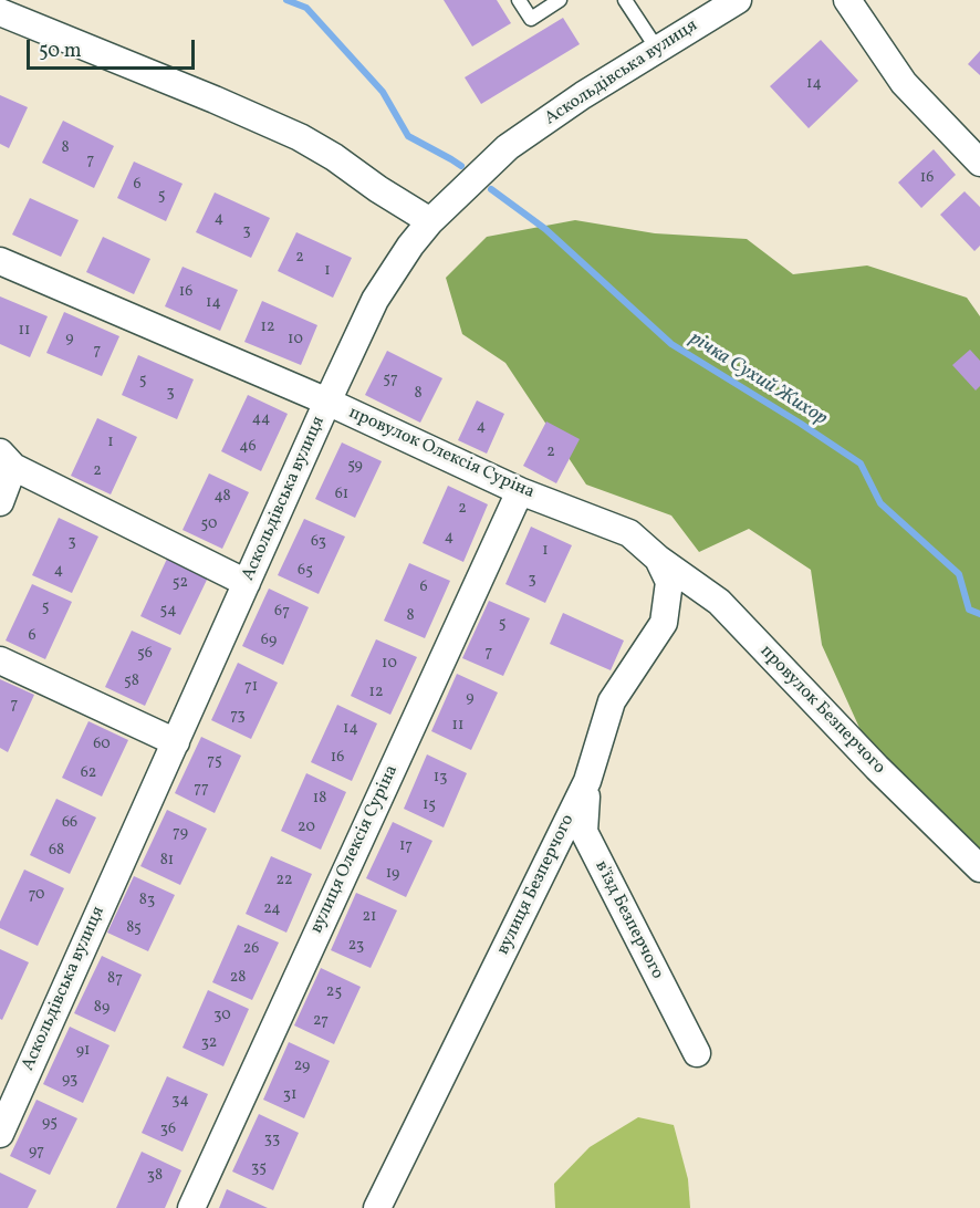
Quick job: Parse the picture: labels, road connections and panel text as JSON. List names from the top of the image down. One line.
{"streets":{"street":["Аскольдівська вулиця","провулок Олексія Суріна","провулок Безперчого","вулиця Олексія Суріна","вулиця Безперчого","в'їзд Безперчого"]},"crossings":[["Аскольдівська вулиця","провулок Олексія Суріна"],["провулок Олексія Суріна","провулок Безперчого"],["провулок Олексія Суріна","вулиця Олексія Суріна"],["провулок Олексія Суріна","вулиця Безперчого"],["провулок Безперчого","вулиця Безперчого"],["вулиця Безперчого","в'їзд Безперчого"]],"water":["річка Сухий Жихор"],"house_numbers":["14","8","7","16","6","5","4","3","2","1","16","14","12","11","9","10","7","57","5","3","8","44","4","1","46","2","59","2","61","48","2","50","4","3","63","1","4","65","3","52","6","5","54","67","8","5","6","69","7","56","10","58","71","12","9","7","73","11","14","60","16","75","62","13","77","18","15","66","20","79","17","68","81","19","22","70","83","24","21","85","23","26","28","87","25","89","30","27","32","91","29","93","31","34","95","36","33","97","35","38"],"scale_bar":"50 m"}
